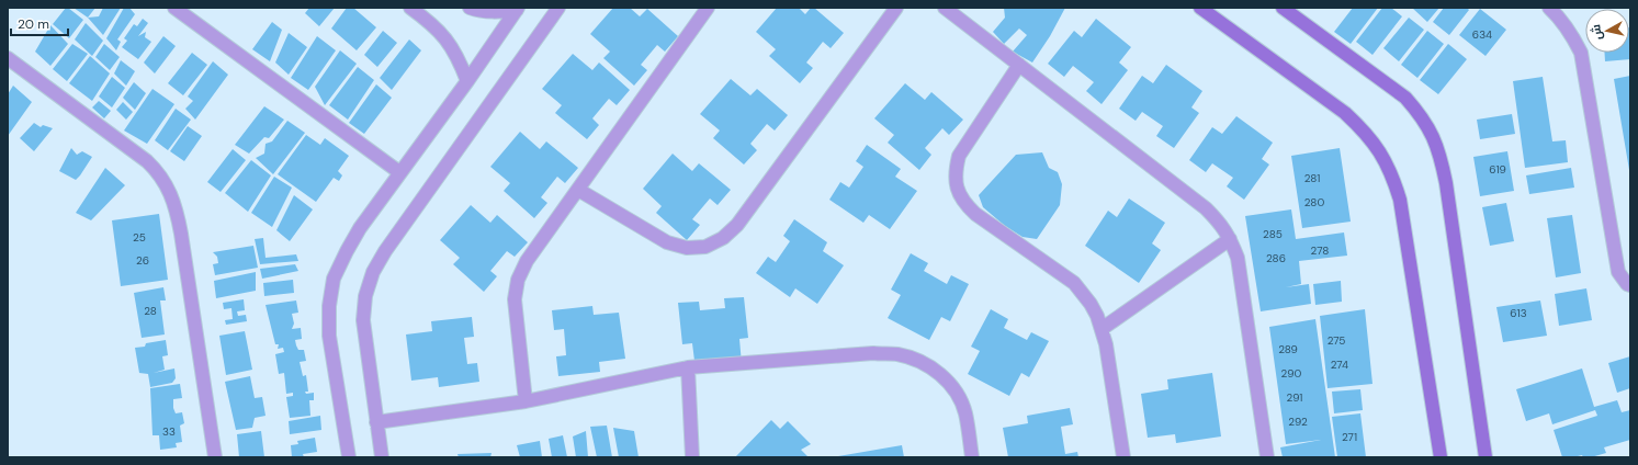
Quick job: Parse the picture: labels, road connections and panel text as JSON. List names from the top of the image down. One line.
{"house_numbers":["634","619","281","280","285","25","278","286","26","28","613","275","289","274","290","291","292","33","271"],"scale_bar":"20 m","north":"left"}
